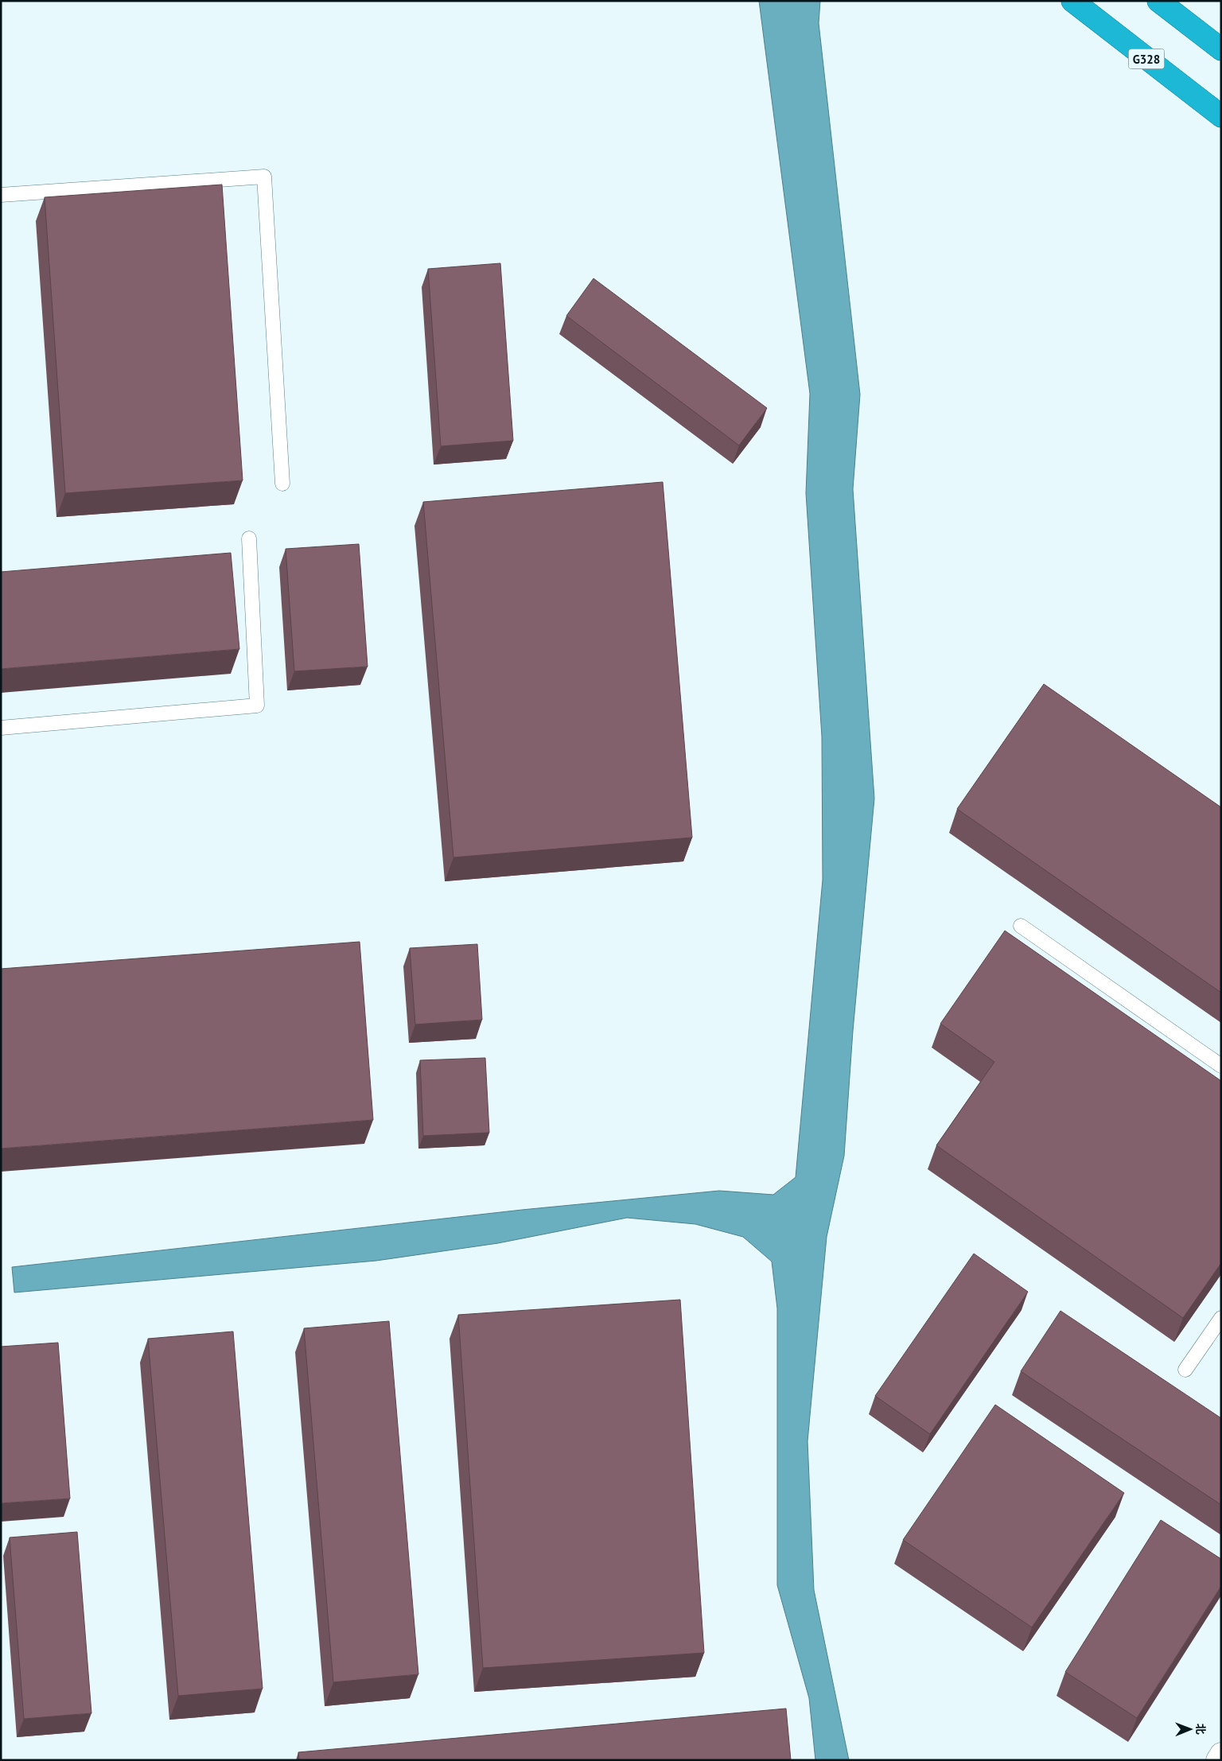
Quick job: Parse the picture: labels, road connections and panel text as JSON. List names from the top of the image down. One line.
{"streets":{"highway":["G328"]},"north":"right"}
